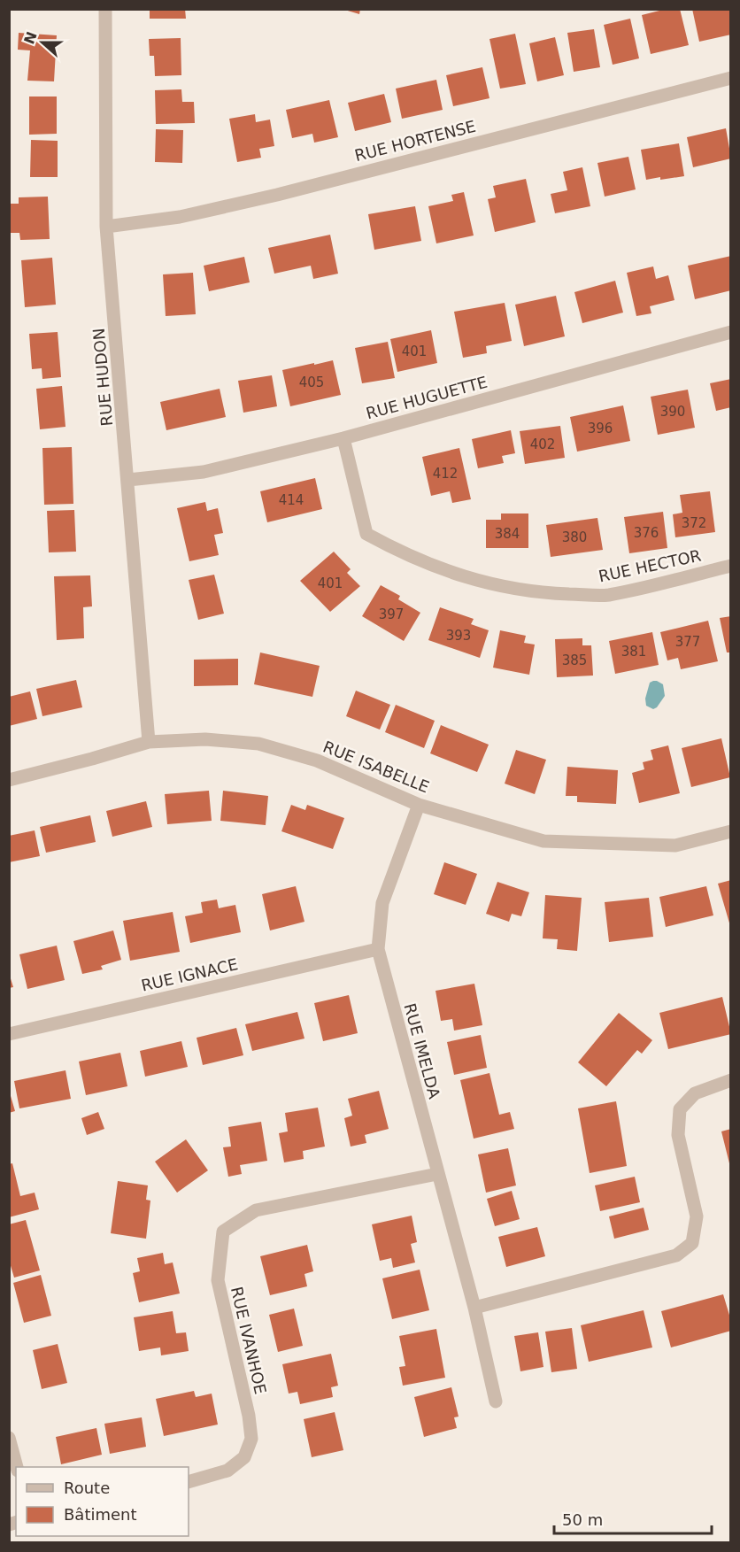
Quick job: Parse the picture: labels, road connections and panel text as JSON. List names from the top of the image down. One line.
{"streets":{"street":["RUE HORTENSE","RUE HUDON","RUE HUGUETTE","RUE HECTOR","RUE ISABELLE","RUE IGNACE","RUE IMELDA","RUE IVANHOE"]},"crossings":[["RUE HORTENSE","RUE HUDON"],["RUE HUDON","RUE HUGUETTE"],["RUE HUDON","RUE ISABELLE"],["RUE HUGUETTE","RUE HECTOR"],["RUE ISABELLE","RUE IMELDA"],["RUE IGNACE","RUE IMELDA"],["RUE IMELDA","RUE IVANHOE"]],"house_numbers":["401","405","390","396","402","412","414","372","376","384","380","401","397","393","377","381","385"],"legend":["Route","Bâtiment"],"scale_bar":"50 m","north":"left"}
